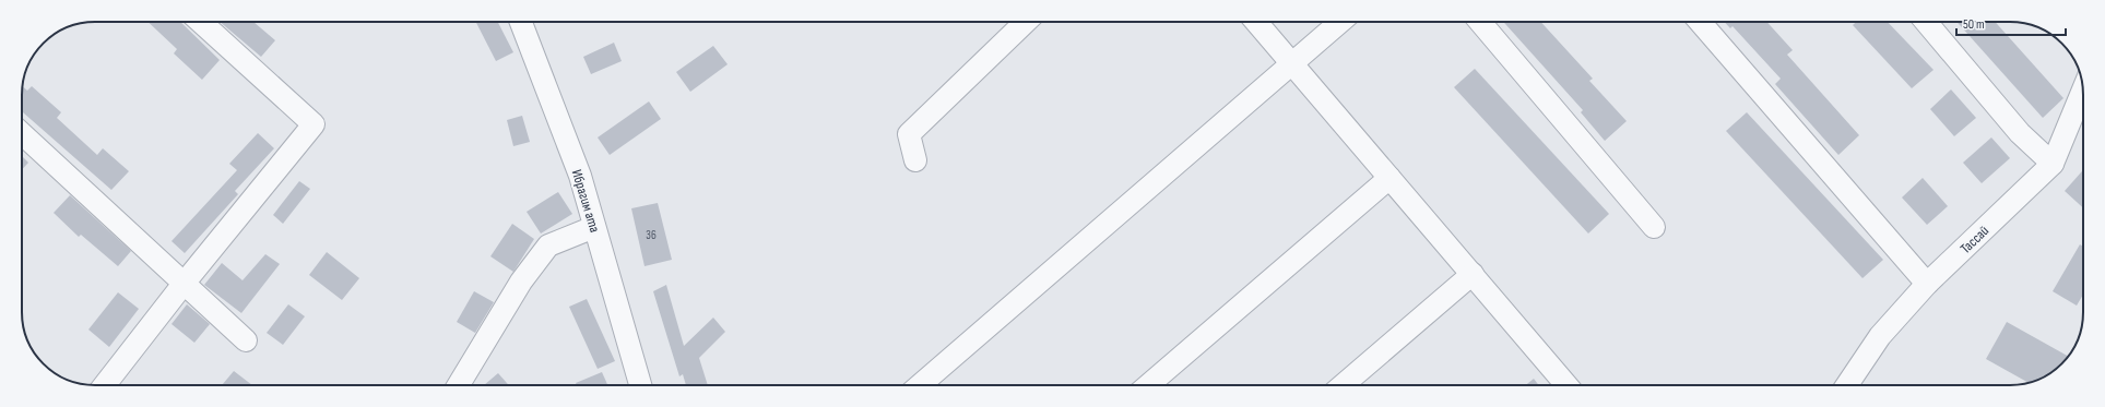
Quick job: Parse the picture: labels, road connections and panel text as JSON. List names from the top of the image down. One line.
{"streets":{"street":["Ибрагим ата","Тассай"]},"house_numbers":["36"],"scale_bar":"50 m"}
